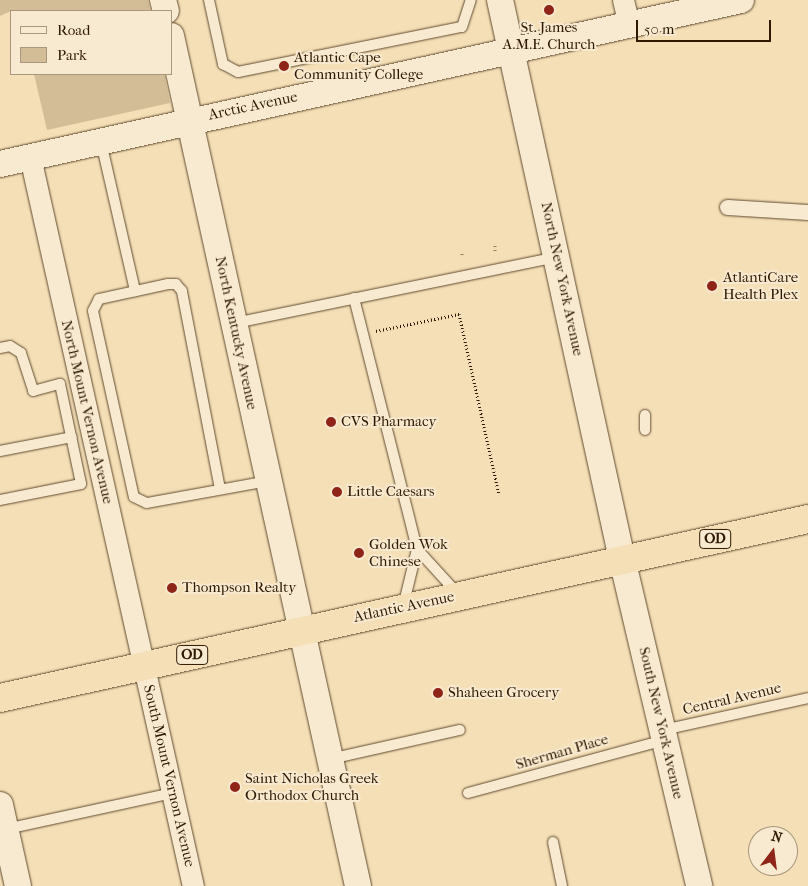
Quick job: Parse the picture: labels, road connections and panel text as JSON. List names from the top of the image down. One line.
{"streets":{"highway":["OD","Atlantic Avenue"],"street":["Arctic Avenue","North New York Avenue","North Kentucky Avenue","North Mount Vernon Avenue","South New York Avenue","South Mount Vernon Avenue"],"lane":["Central Avenue","Sherman Place"]},"crossings":[["Arctic Avenue","North New York Avenue"],["Arctic Avenue","North Kentucky Avenue"],["Arctic Avenue","North Mount Vernon Avenue"],["North New York Avenue","Atlantic Avenue"],["North New York Avenue","South New York Avenue"],["North Kentucky Avenue","Atlantic Avenue"],["North Mount Vernon Avenue","Atlantic Avenue"],["North Mount Vernon Avenue","South Mount Vernon Avenue"],["Atlantic Avenue","South New York Avenue"],["Atlantic Avenue","South Mount Vernon Avenue"],["Central Avenue","South New York Avenue"],["Central Avenue","Sherman Place"],["South New York Avenue","Sherman Place"]],"places":["St. James A.M.E. Church","Atlantic Cape Community College","AtlantiCare Health Plex","CVS Pharmacy","Little Caesars","Golden Wok Chinese","Thompson Realty","Shaheen Grocery","Saint Nicholas Greek Orthodox Church"],"legend":["Road","Park"],"scale_bar":"50 m","north":"top"}
